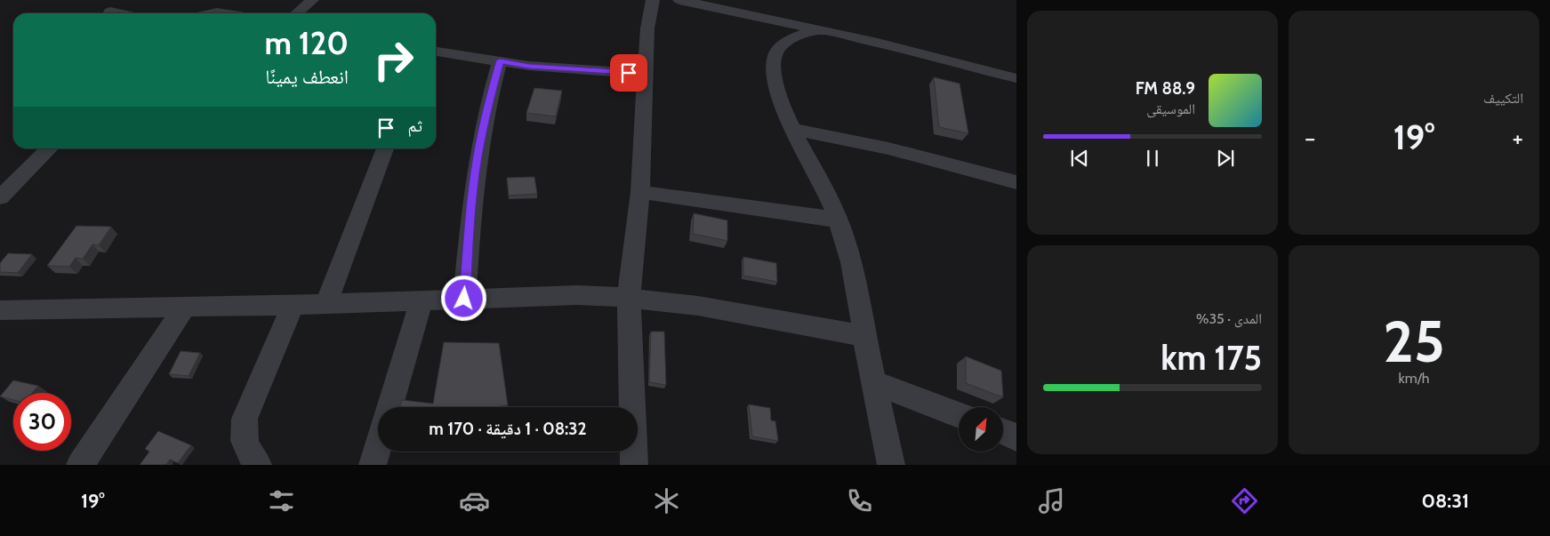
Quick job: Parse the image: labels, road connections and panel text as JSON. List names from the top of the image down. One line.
{"north":"top right","page":{"tile":["التكييف",["25","km/h"],["المدى · 35%","175 km"]],"turn":["120 m","انعطف يمينًا"],"song":["88.9 FM","الموسيقى"],"then":"ثم","heat":["−","19°","+"],"limit":"30","trip":"08:32 · 1 دقيقة · 170 m","tabs":["08:31","19°"]}}
